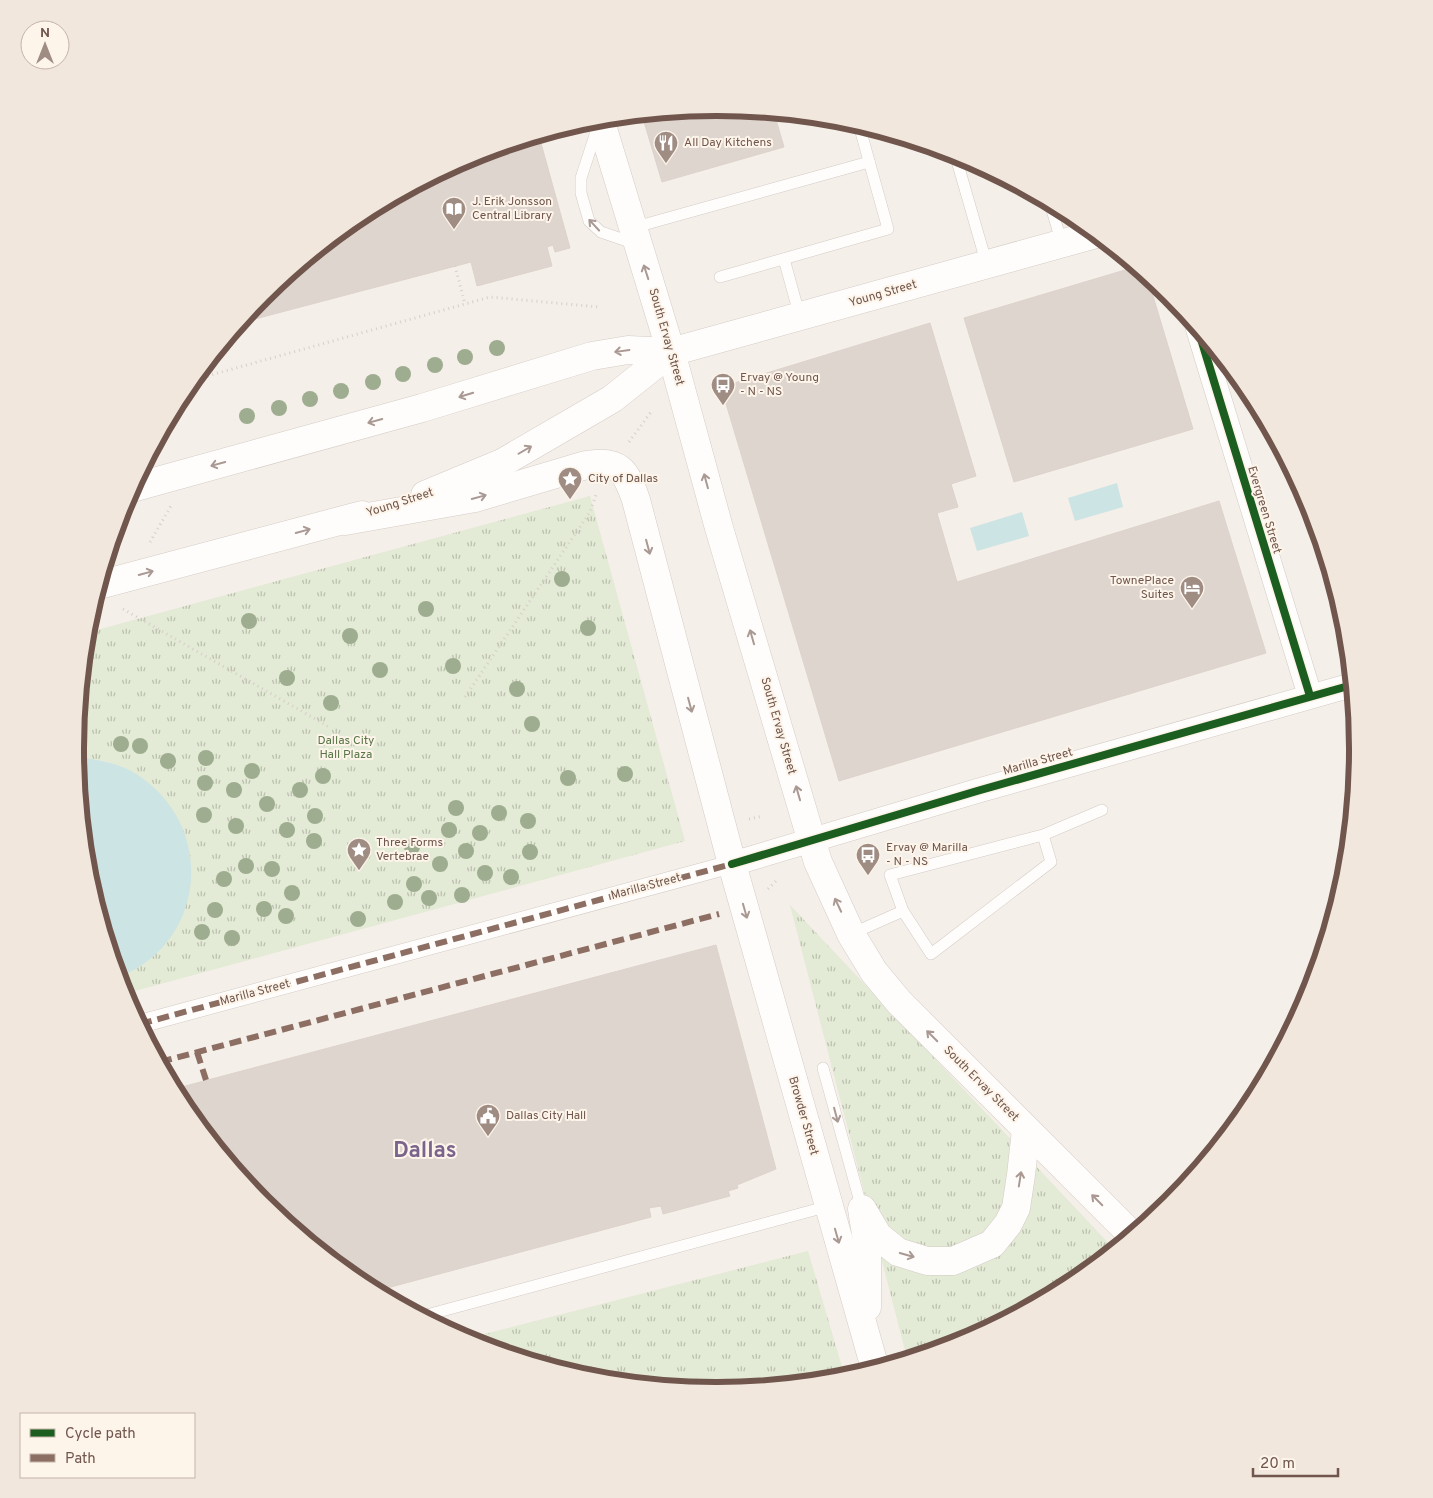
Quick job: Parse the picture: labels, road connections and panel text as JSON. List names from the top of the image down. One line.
{"streets":{"main road":["Young Street","South Ervay Street","Browder Street"],"street":["Evergreen Street","Marilla Street"]},"crossings":[["Young Street","South Ervay Street"],["Young Street","Browder Street"],["South Ervay Street","Marilla Street"],["Evergreen Street","Marilla Street"],["Marilla Street","Browder Street"]],"one_way":["South Ervay Street","Browder Street"],"districts":["Dallas"],"parks":["Dallas City Hall Plaza"],"places":{"restaurant":["All Day Kitchens"],"library":["J. Erik Jonsson Central Library"],"bus stop":["Ervay @ Young - N - NS","Ervay @ Marilla - N - NS"],"place":["City of Dallas","Three Forms Vertebrae"],"hotel":["TownePlace Suites"],"public building":["Dallas City Hall"]},"legend":["Cycle path","Path"],"scale_bar":"20 m","north":"top"}
